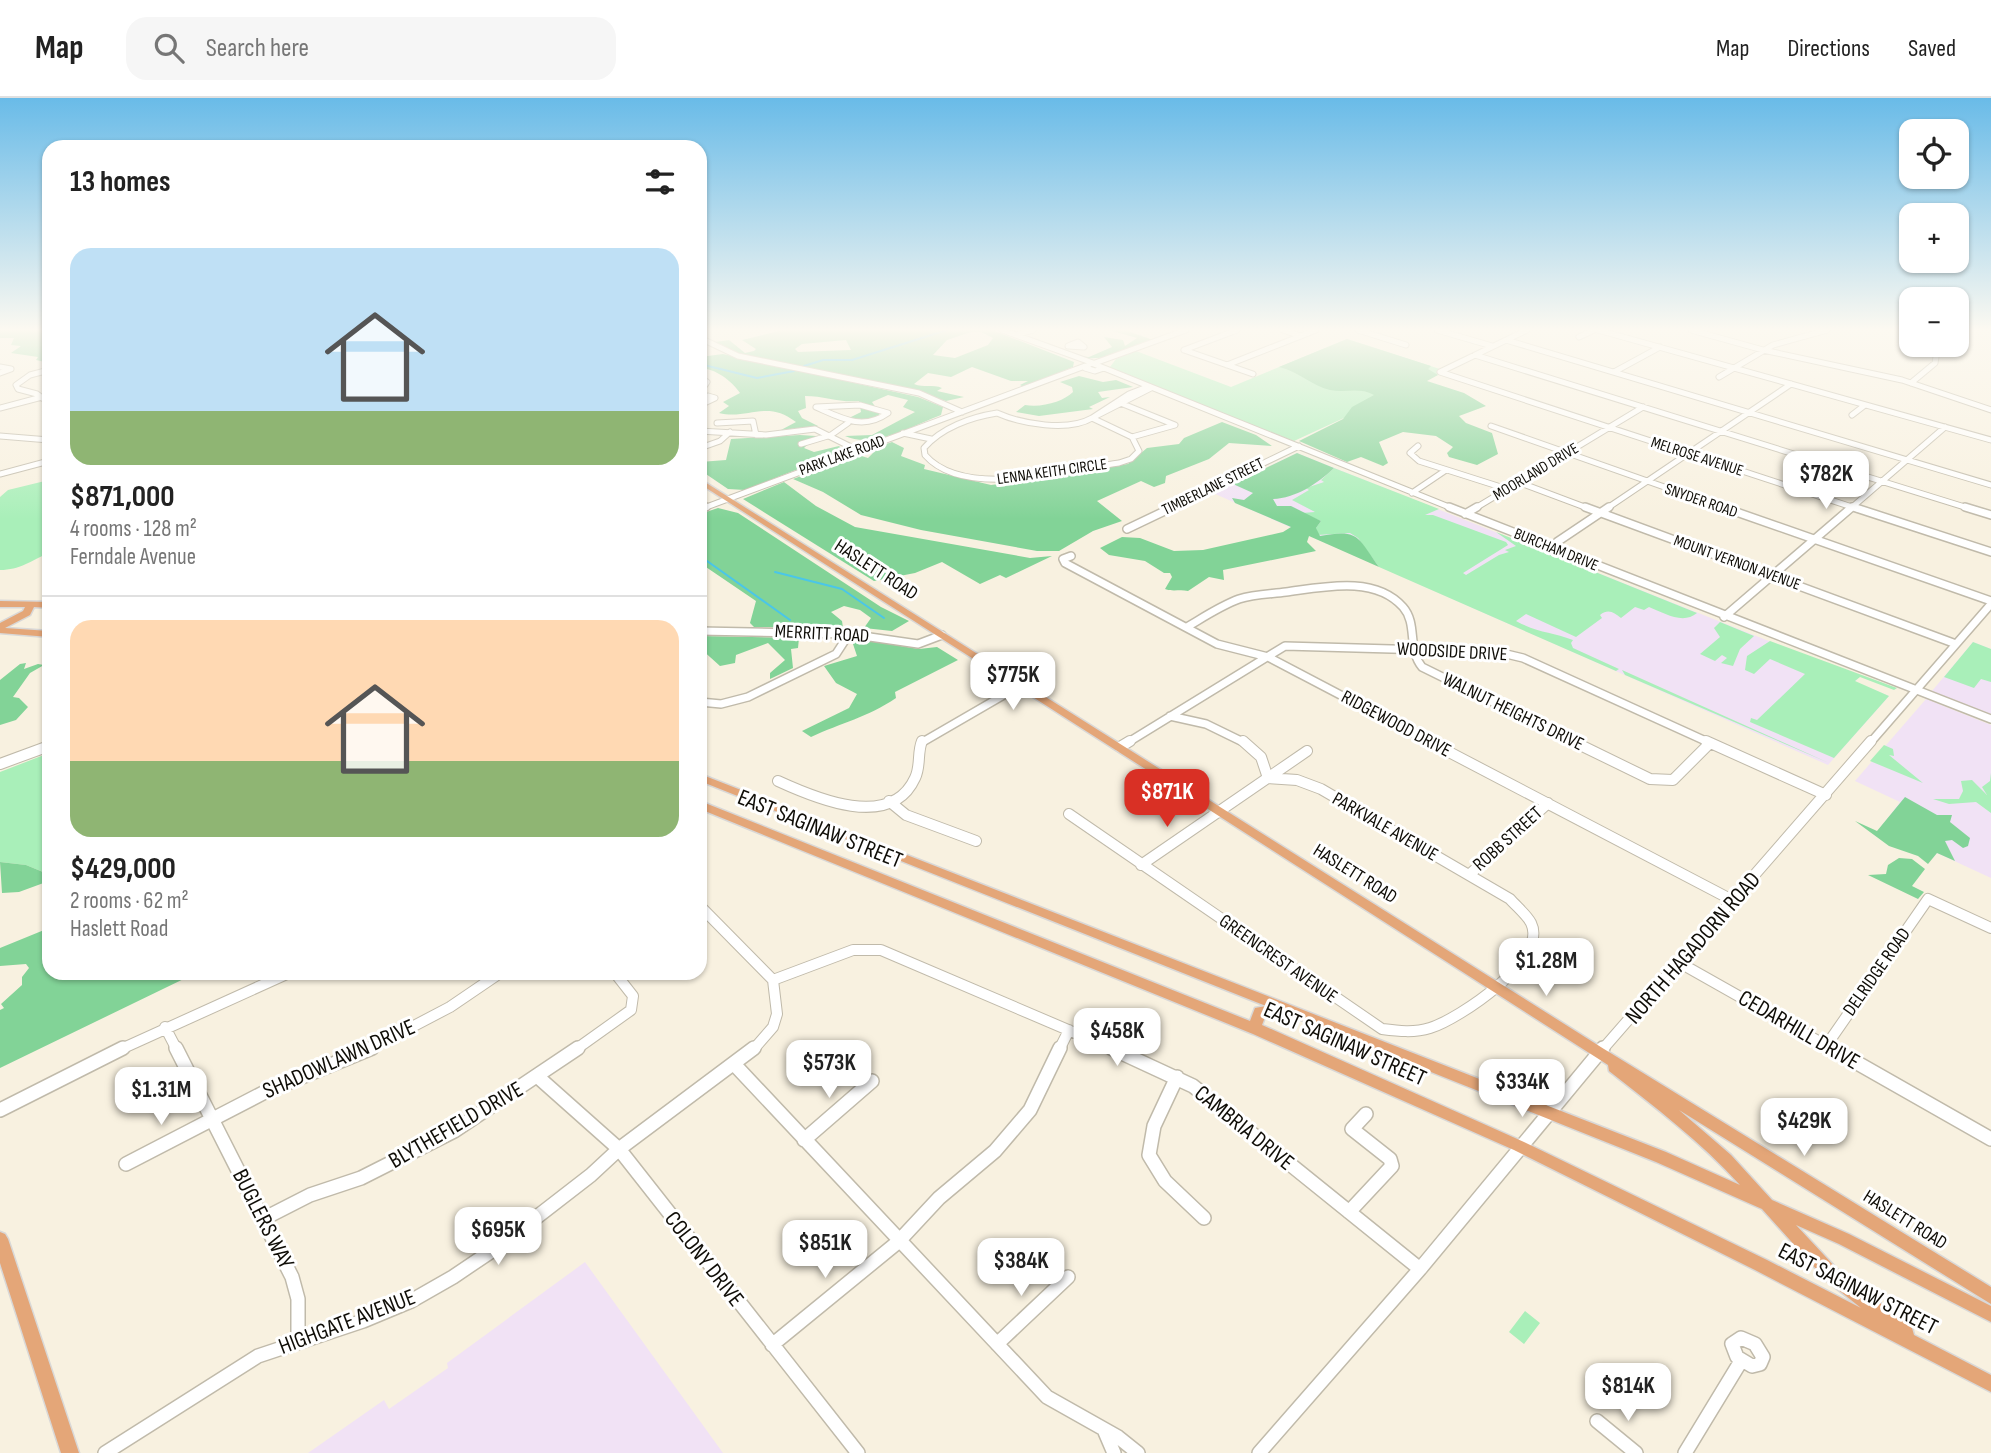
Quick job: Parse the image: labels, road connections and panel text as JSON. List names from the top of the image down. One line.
{"streets":{"main road":["HASLETT ROAD","EAST SAGINAW STREET"],"street":["PARK LAKE ROAD","MELROSE AVENUE","LENNA KEITH CIRCLE","MOORLAND DRIVE","TIMBERLANE STREET","SNYDER ROAD","BURCHAM DRIVE","MOUNT VERNON AVENUE","MERRITT ROAD","WOODSIDE DRIVE","WALNUT HEIGHTS DRIVE","RIDGEWOOD DRIVE","PARKVALE AVENUE","ROBB STREET","NORTH HAGADORN ROAD","GREENCREST AVENUE","DELRIDGE ROAD","CEDARHILL DRIVE","SHADOWLAWN DRIVE","BLYTHEFIELD DRIVE","CAMBRIA DRIVE","BUGLERS WAY","COLONY DRIVE","HIGHGATE AVENUE"]},"crossings":[["PARK LAKE ROAD","HASLETT ROAD"],["MELROSE AVENUE","MOORLAND DRIVE"],["MOORLAND DRIVE","SNYDER ROAD"],["MOORLAND DRIVE","BURCHAM DRIVE"],["MOORLAND DRIVE","MOUNT VERNON AVENUE"],["TIMBERLANE STREET","BURCHAM DRIVE"],["SNYDER ROAD","NORTH HAGADORN ROAD"],["BURCHAM DRIVE","NORTH HAGADORN ROAD"],["MOUNT VERNON AVENUE","NORTH HAGADORN ROAD"],["HASLETT ROAD","MERRITT ROAD"],["HASLETT ROAD","WOODSIDE DRIVE"],["HASLETT ROAD","PARKVALE AVENUE"],["HASLETT ROAD","NORTH HAGADORN ROAD"],["HASLETT ROAD","GREENCREST AVENUE"],["WOODSIDE DRIVE","WALNUT HEIGHTS DRIVE"],["WOODSIDE DRIVE","RIDGEWOOD DRIVE"],["WOODSIDE DRIVE","NORTH HAGADORN ROAD"],["RIDGEWOOD DRIVE","ROBB STREET"],["RIDGEWOOD DRIVE","NORTH HAGADORN ROAD"],["PARKVALE AVENUE","ROBB STREET"],["PARKVALE AVENUE","GREENCREST AVENUE"],["EAST SAGINAW STREET","NORTH HAGADORN ROAD"],["NORTH HAGADORN ROAD","CEDARHILL DRIVE"],["NORTH HAGADORN ROAD","CAMBRIA DRIVE"],["DELRIDGE ROAD","CEDARHILL DRIVE"],["SHADOWLAWN DRIVE","BUGLERS WAY"],["BLYTHEFIELD DRIVE","BUGLERS WAY"],["BLYTHEFIELD DRIVE","COLONY DRIVE"],["CAMBRIA DRIVE","HIGHGATE AVENUE"],["BUGLERS WAY","HIGHGATE AVENUE"],["COLONY DRIVE","HIGHGATE AVENUE"]],"page":{"header":"Map","search":"Search here","nav":["Map","Directions","Saved"],"map_buttons":["+","−"],"heading":"13 homes","list":[{"name":"$871,000","note":"4 rooms · 128 m² · Ferndale Avenue"},{"name":"$429,000","note":"2 rooms · 62 m² · Haslett Road"}],"price":["$782K","$775K","$871K","$1.28M","$458K","$573K","$334K","$1.31M","$429K","$695K","$851K","$384K","$814K"]}}
